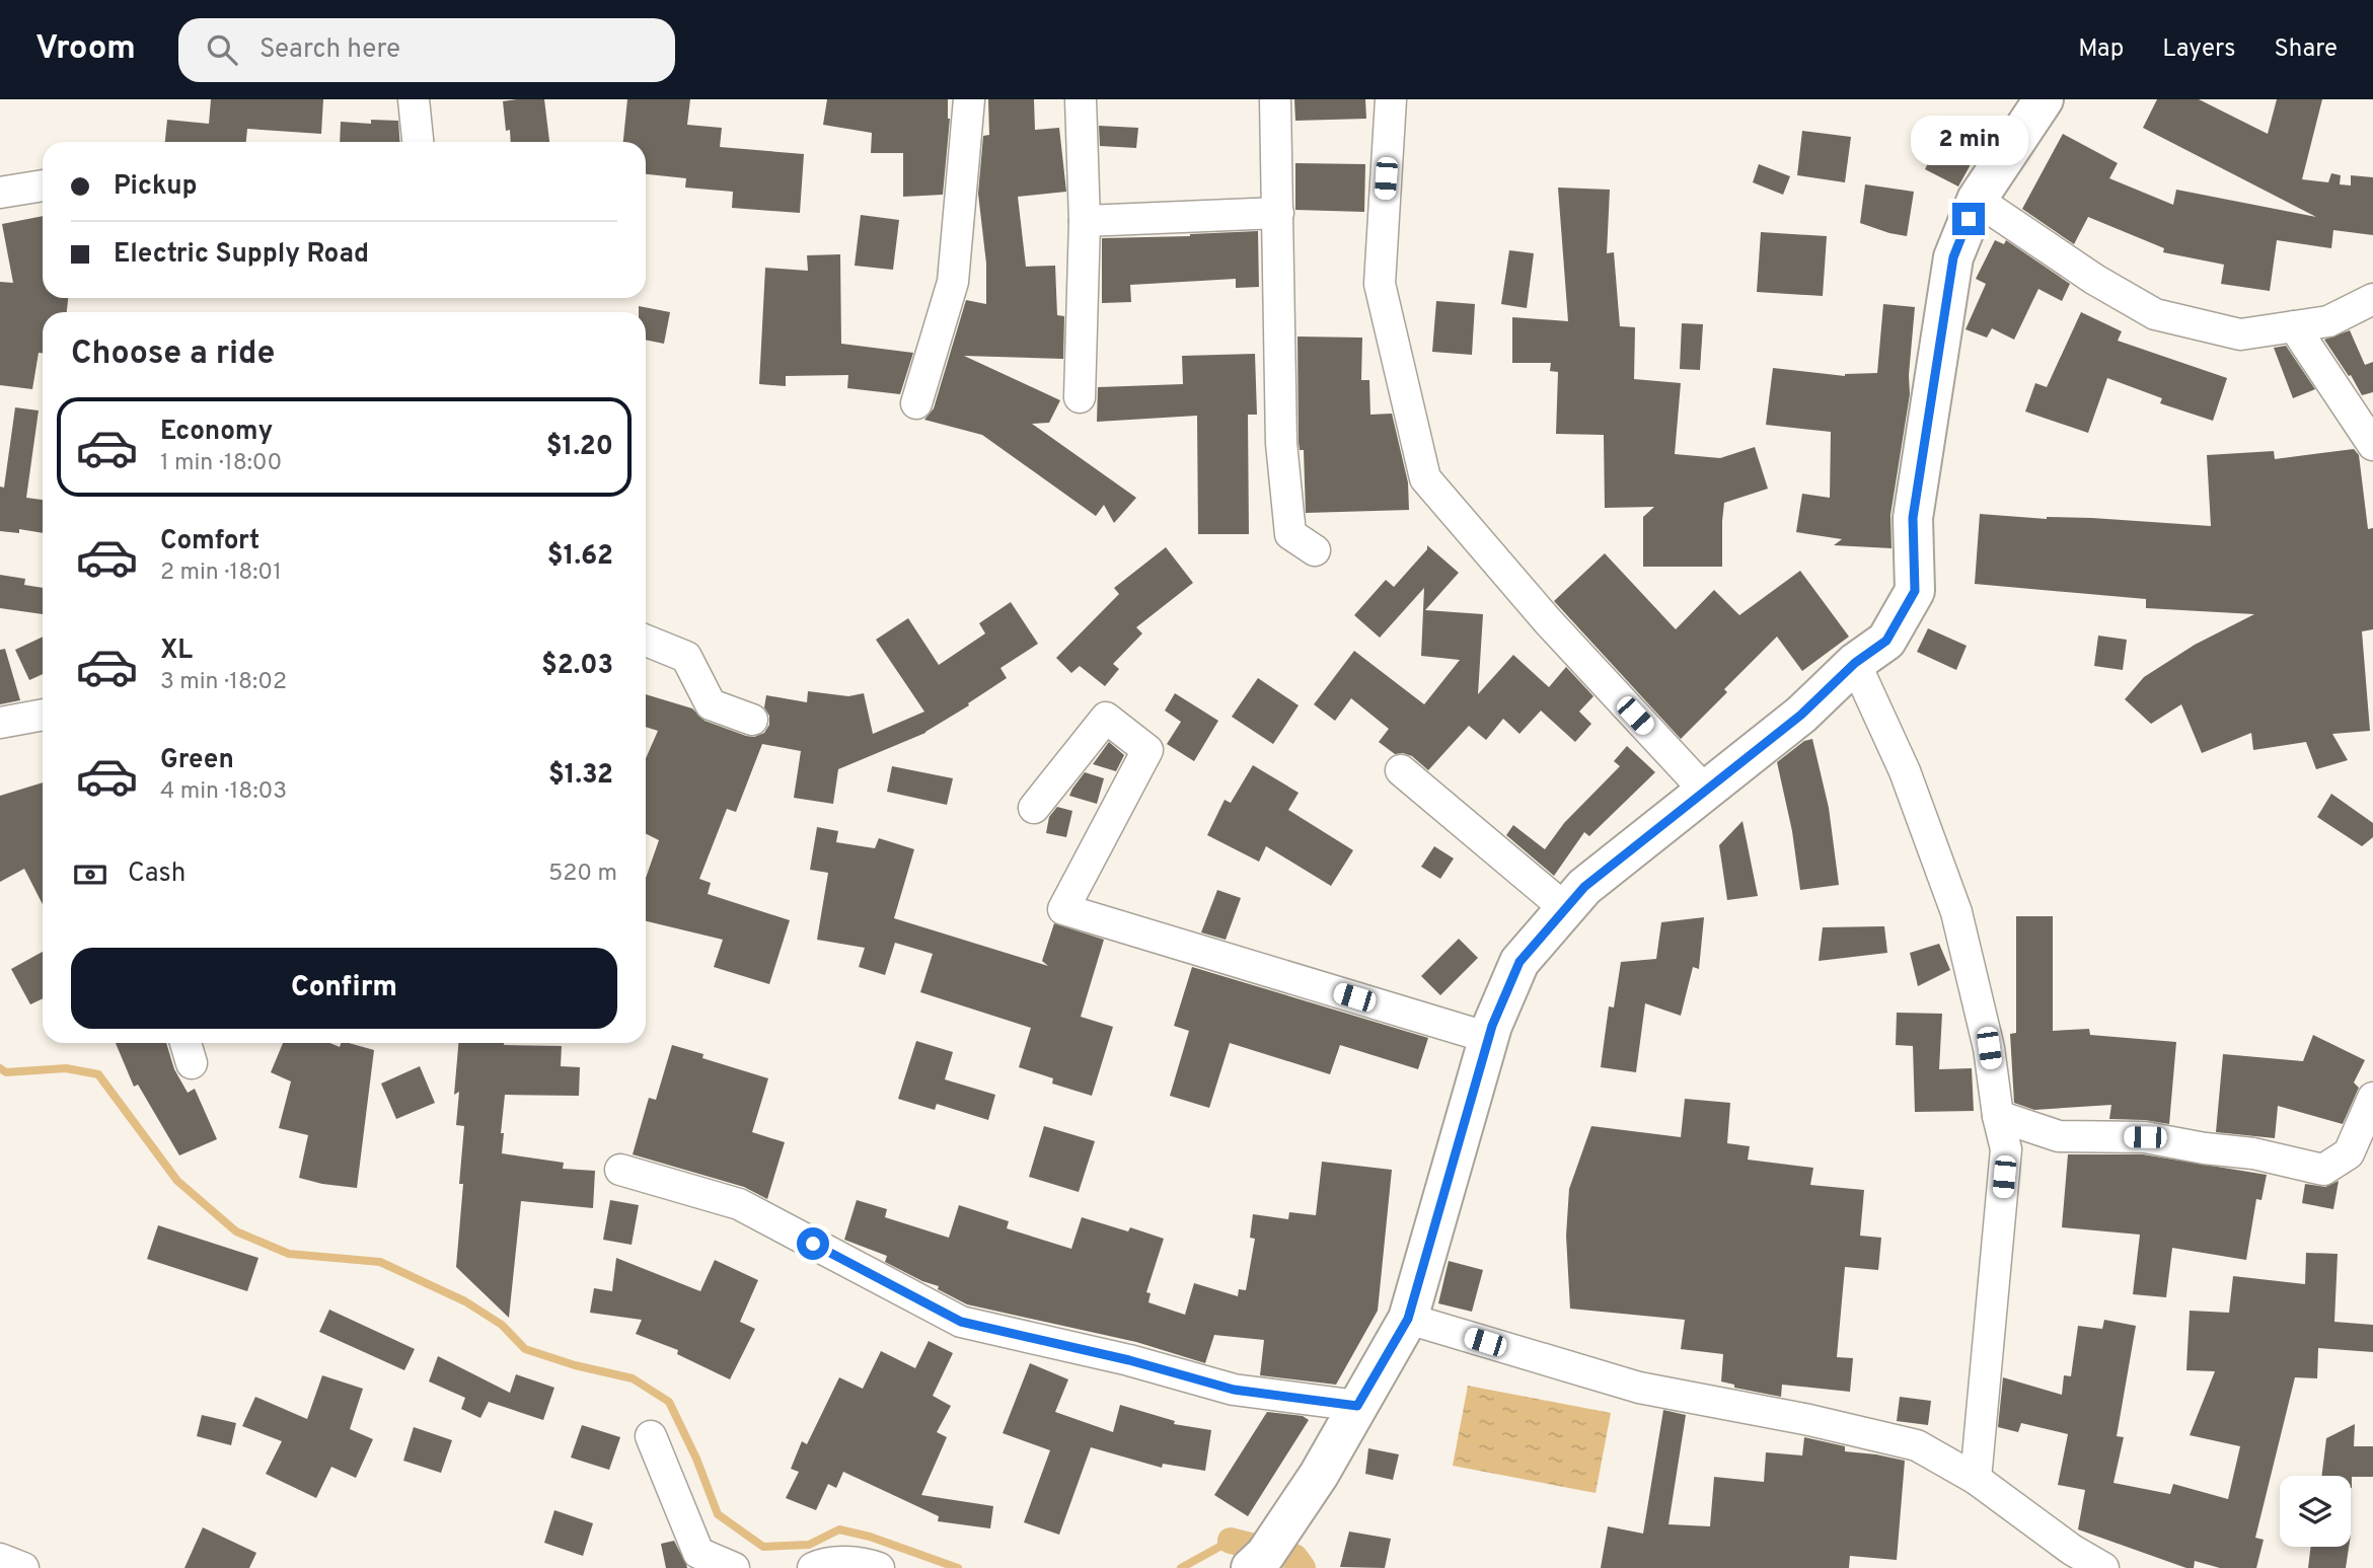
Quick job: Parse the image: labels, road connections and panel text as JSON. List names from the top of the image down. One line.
{"page":{"header":"Vroom","search":"Search here","nav":["Map","Layers","Share"],"bubble":"2 min","banner":["Pickup","Electric Supply Road"],"heading":"Choose a ride","list":[{"name":"Economy","note":"1 min · 18:00","value":"$1.20"},{"name":"Comfort","note":"2 min · 18:01","value":"$1.62"},{"name":"XL","note":"3 min · 18:02","value":"$2.03"},{"name":"Green","note":"4 min · 18:03","value":"$1.32"}],"pay":["Cash","520 m"],"buttons":"Confirm"}}
